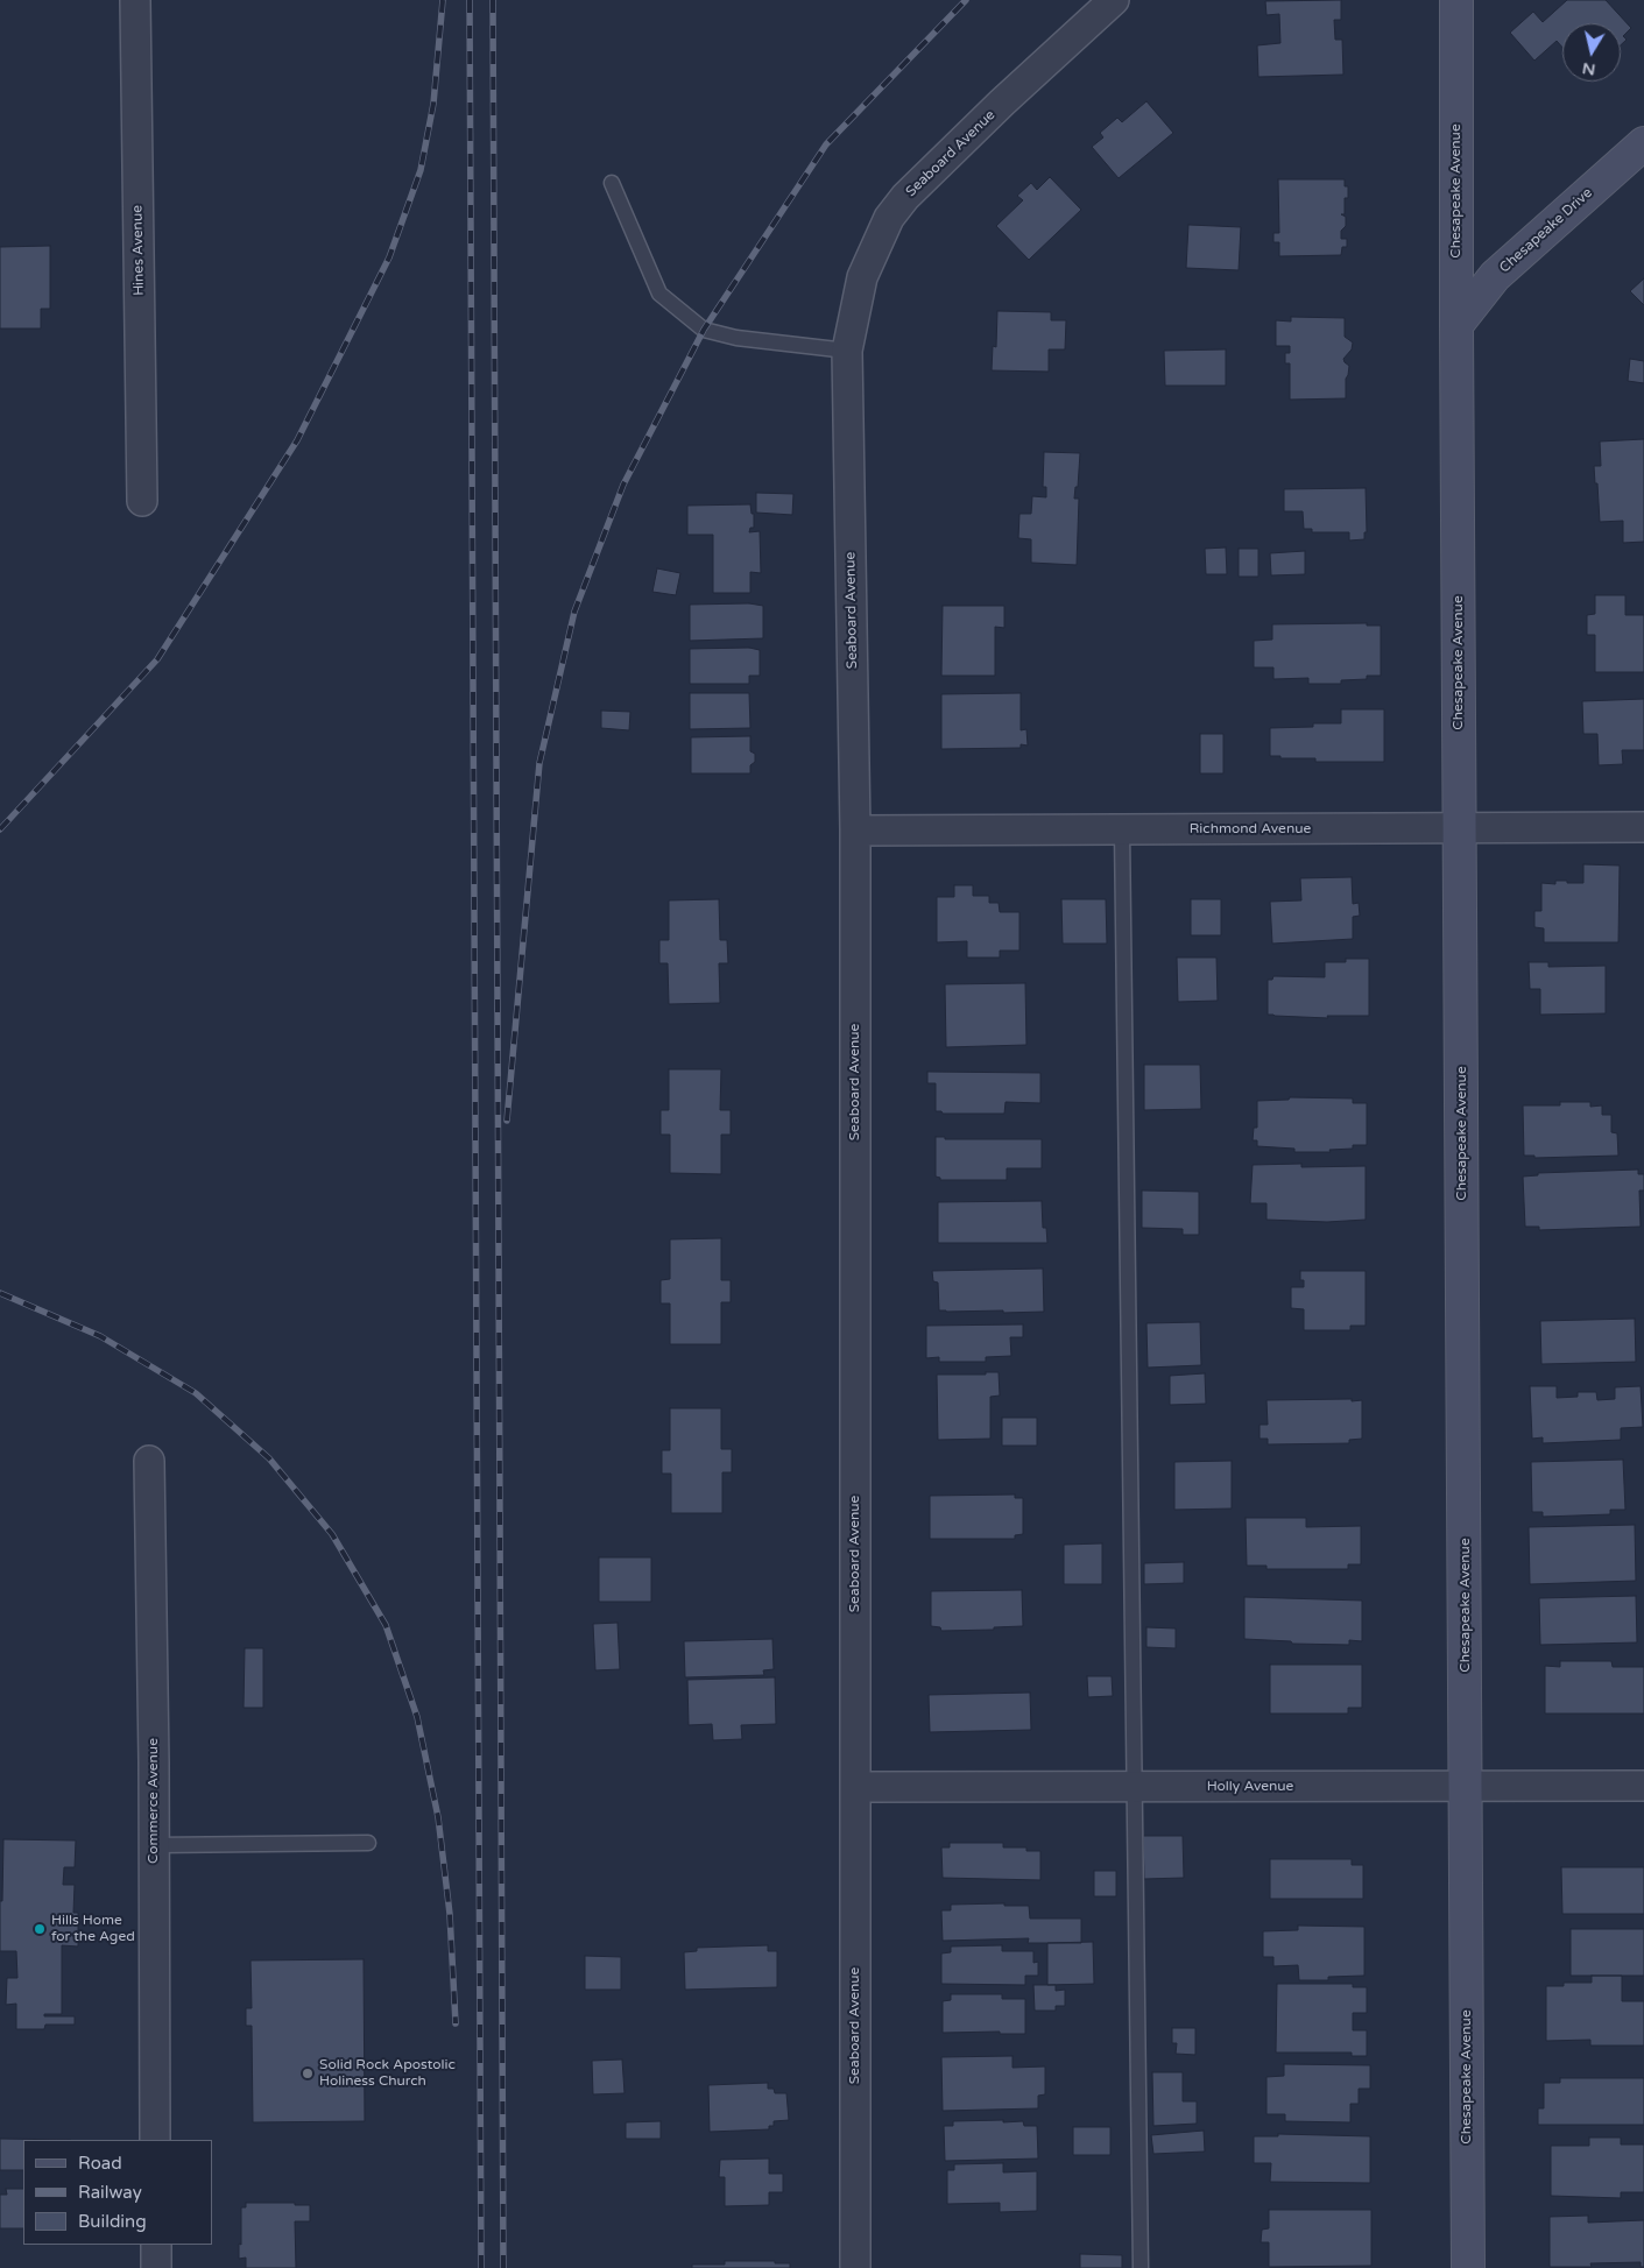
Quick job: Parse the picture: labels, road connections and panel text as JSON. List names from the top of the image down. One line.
{"streets":{"street":["Seaboard Avenue","Chesapeake Avenue","Chesapeake Drive","Hines Avenue","Richmond Avenue","Holly Avenue","Commerce Avenue"]},"crossings":[["Seaboard Avenue","Richmond Avenue"],["Seaboard Avenue","Holly Avenue"],["Chesapeake Avenue","Chesapeake Drive"],["Chesapeake Avenue","Richmond Avenue"],["Chesapeake Avenue","Holly Avenue"]],"places":["Hills Home for the Aged","Solid Rock Apostolic Holiness Church"],"legend":["Road","Railway","Building"],"north":"bottom"}
